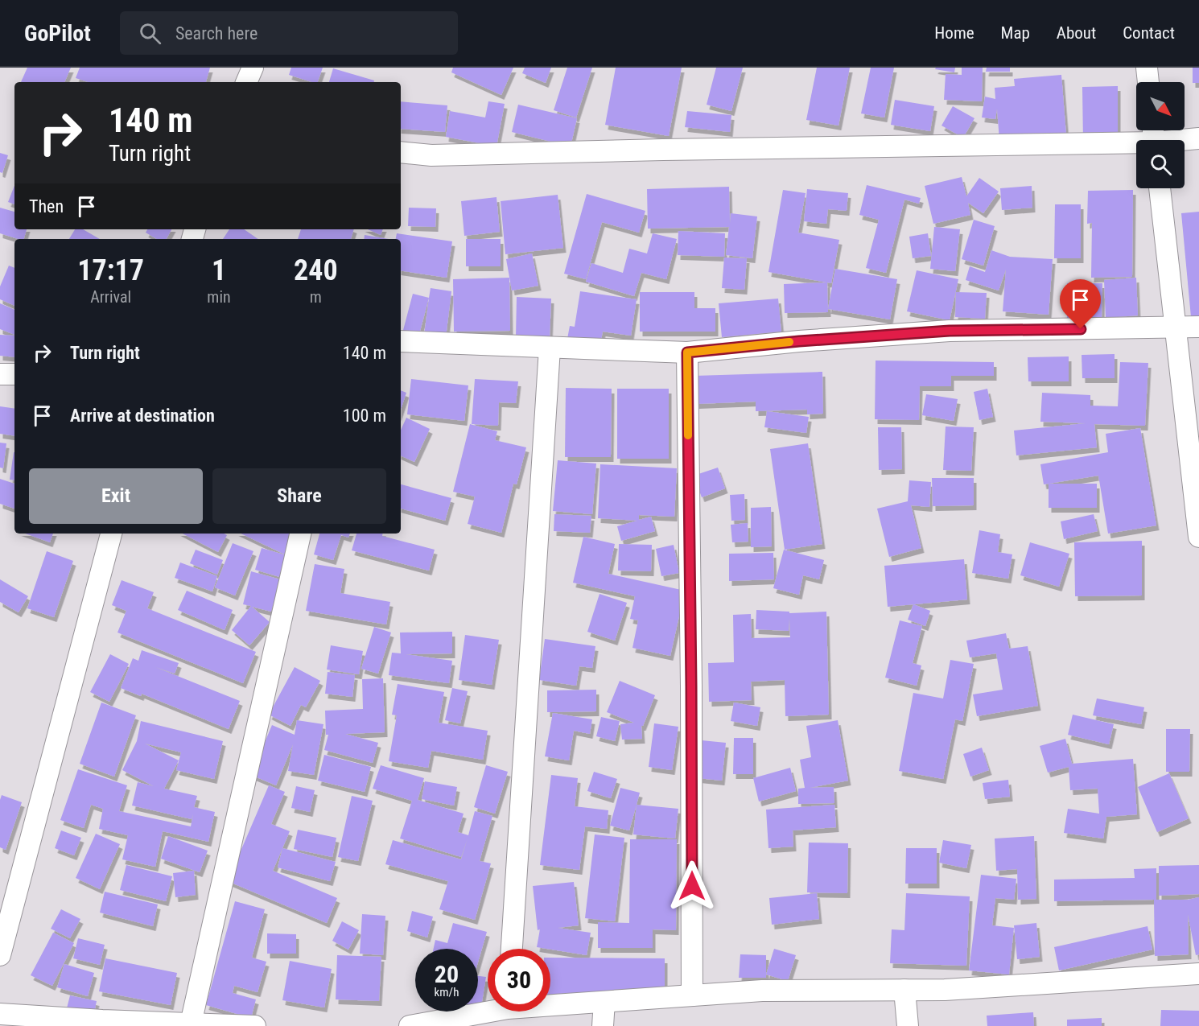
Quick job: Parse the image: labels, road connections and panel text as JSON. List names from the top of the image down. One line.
{"north":"bottom right","page":{"header":"GoPilot","search":"Search here","nav":["Home","Map","About","Contact"],"turn":["140 m","Turn right"],"then":"Then","eta":["17:17","Arrival","1","min","240","m"],"list":[{"name":"Turn right","value":"140 m"},{"name":"Arrive at destination","value":"100 m"}],"buttons":["Exit","Share"],"speed":"20 km/h","limit":"30"}}
